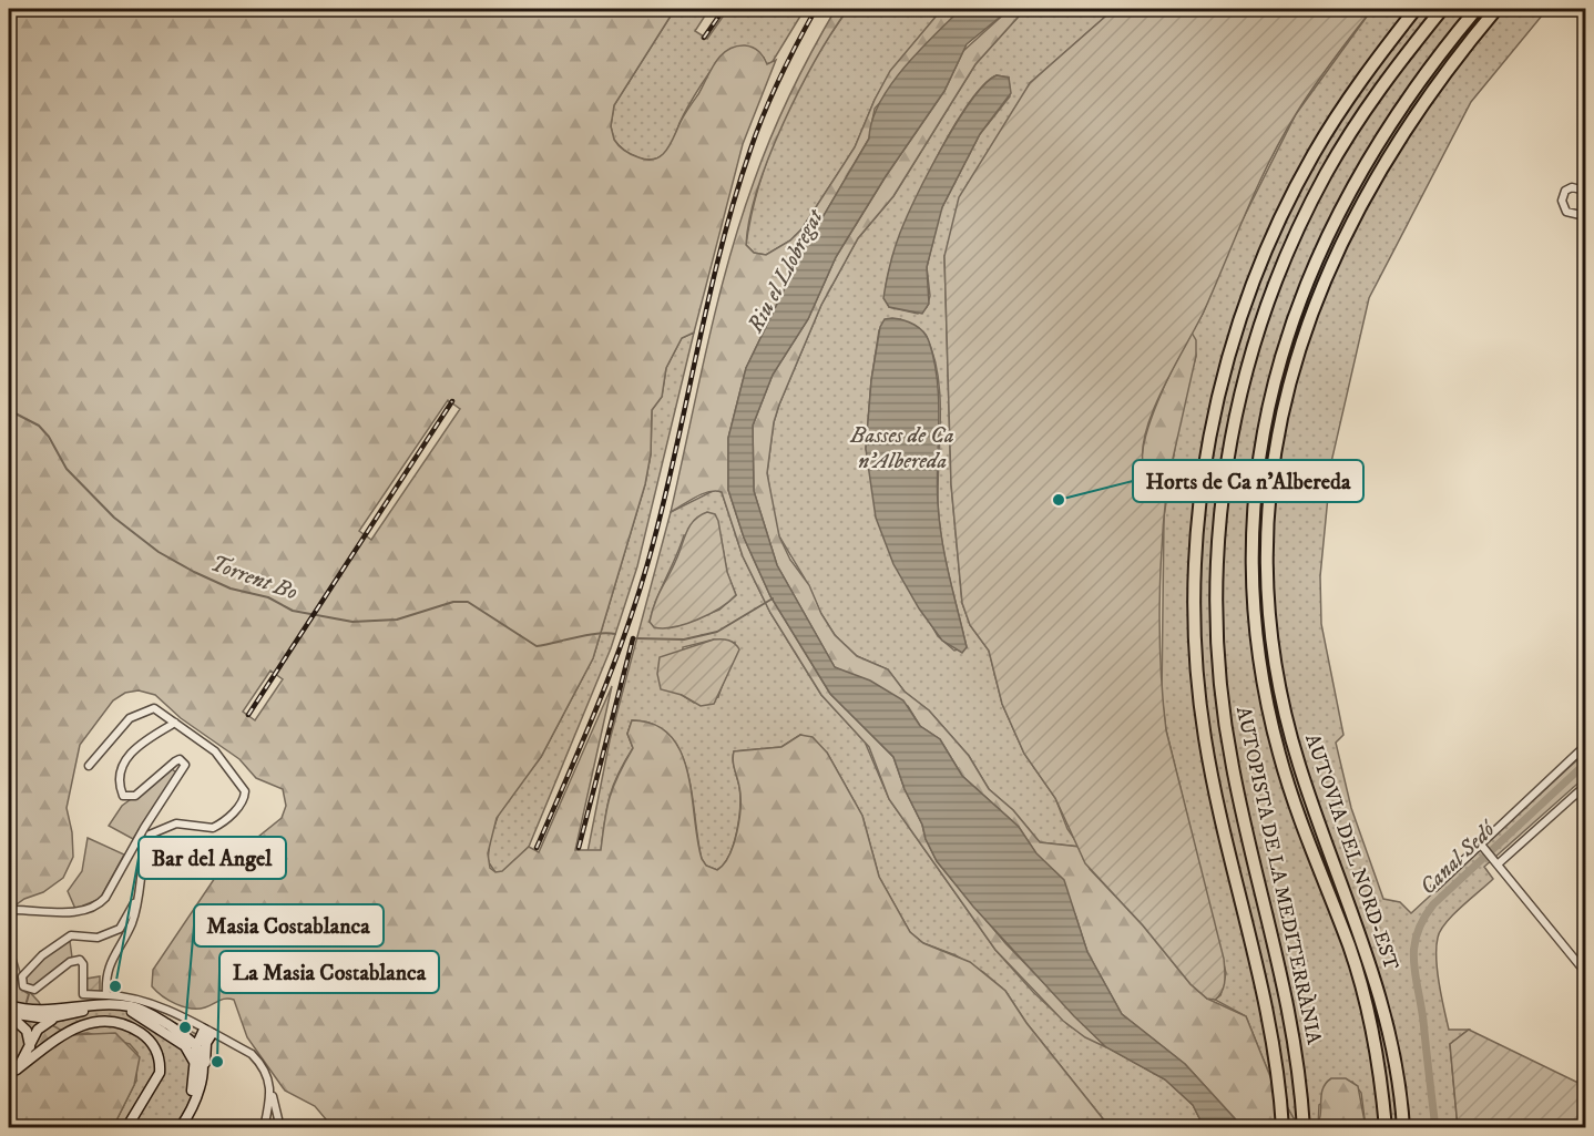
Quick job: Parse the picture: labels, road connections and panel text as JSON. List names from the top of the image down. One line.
{"streets":{"highway":["AUTOVIA DEL NORD-EST","AUTOPISTA DE LA MEDITERRÀNIA"]},"water":["Riu el Llobregat","Basses de Ca n'Albereda","Torrent Bo","Canal Sedó"],"places":["Horts de Ca n'Albereda","Bar del Angel","Masia Costablanca","La Masia Costablanca"]}
